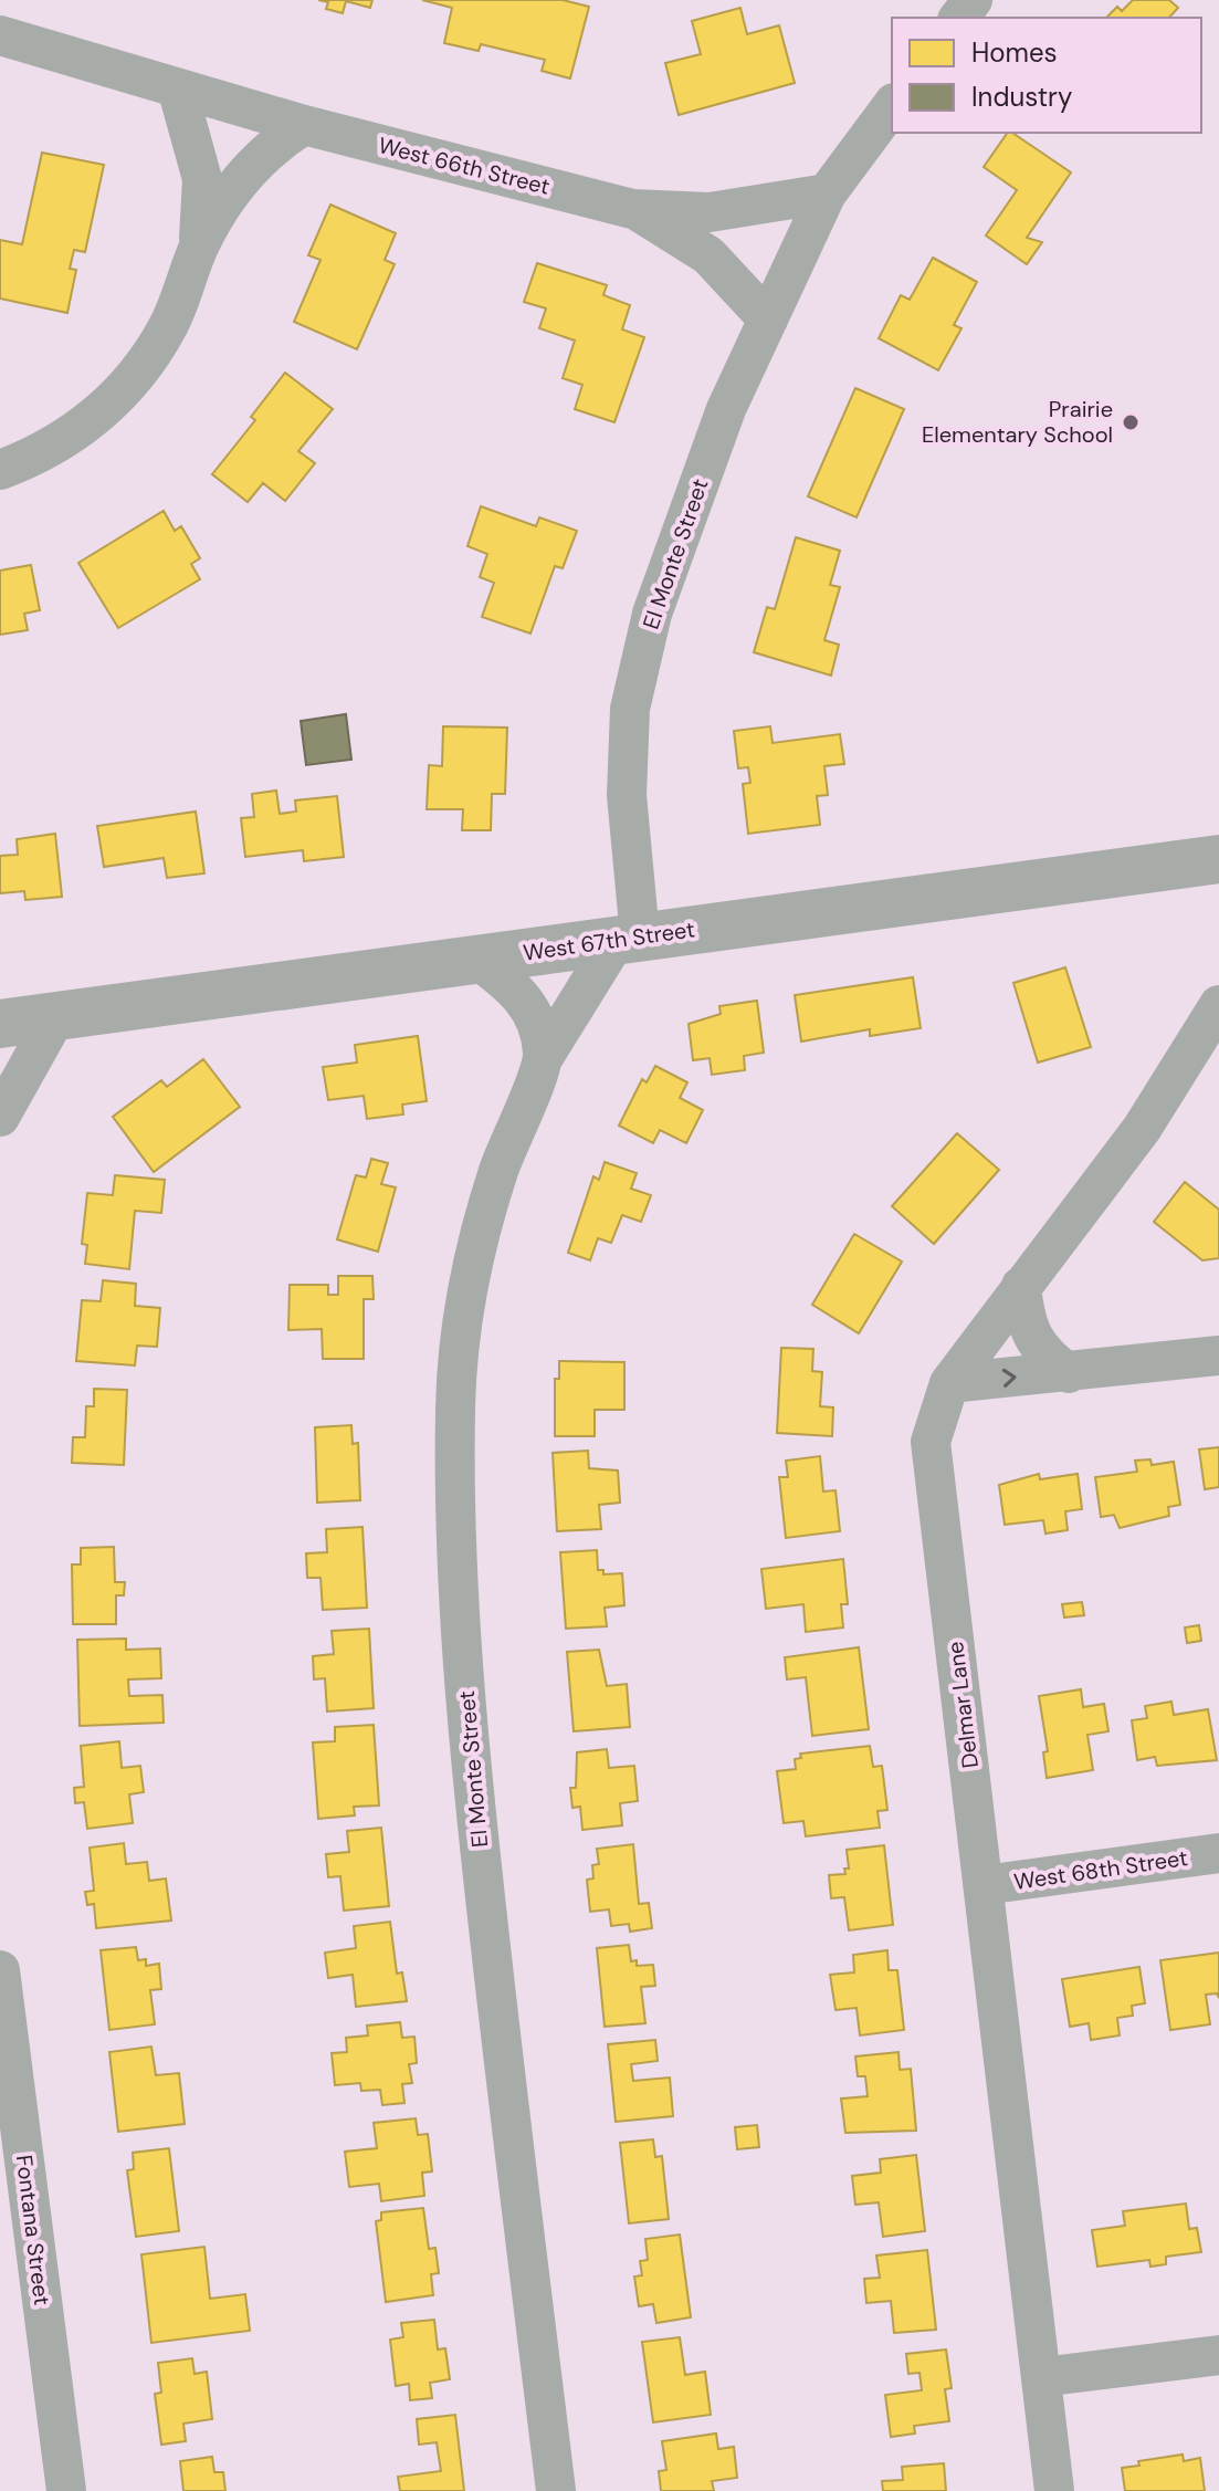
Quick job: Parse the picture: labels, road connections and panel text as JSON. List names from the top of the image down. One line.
{"streets":{"street":["West 66th Street","El Monte Street","West 67th Street","Delmar Lane","West 68th Street","Fontana Street"]},"crossings":[["West 66th Street","El Monte Street"],["El Monte Street","West 67th Street"],["Delmar Lane","West 68th Street"]],"places":["Prairie Elementary School"],"legend":["Homes","Industry"]}
